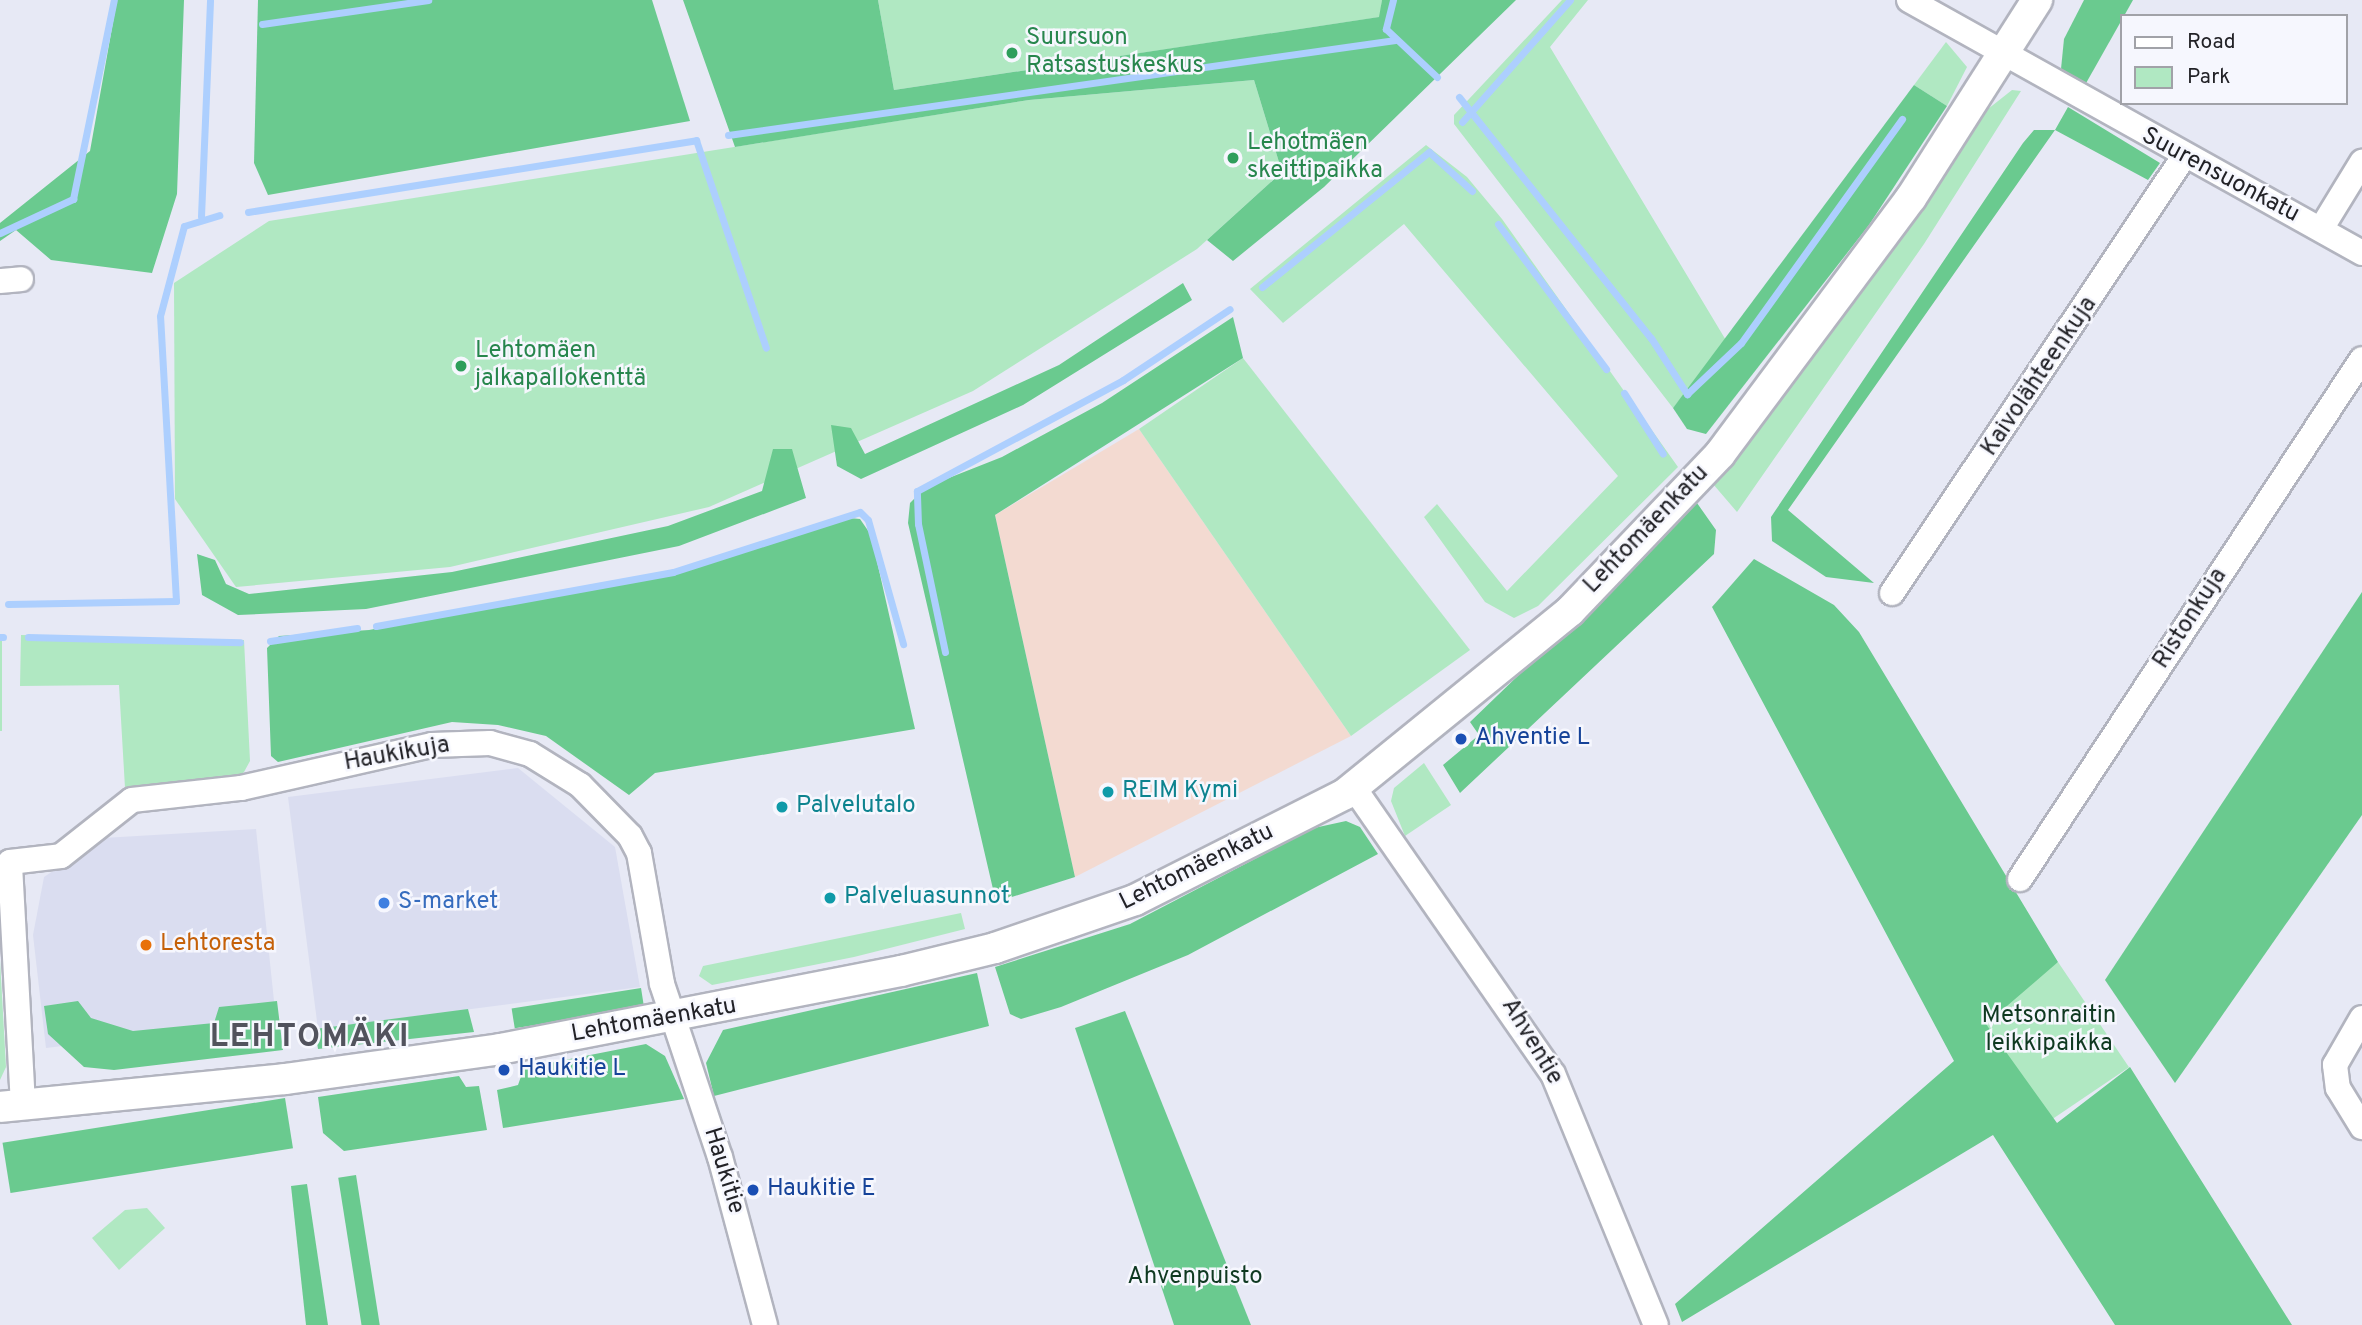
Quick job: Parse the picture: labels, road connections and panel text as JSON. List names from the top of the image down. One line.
{"streets":{"street":["Suurensuonkatu","Kaivolähteenkuja","Lehtomäenkatu","Ristonkuja","Haukikuja","Ahventie","Haukitie"]},"crossings":[["Suurensuonkatu","Kaivolähteenkuja"],["Suurensuonkatu","Lehtomäenkatu"],["Lehtomäenkatu","Haukikuja"],["Lehtomäenkatu","Ahventie"],["Lehtomäenkatu","Haukitie"],["Haukikuja","Haukitie"]],"districts":["LEHTOMÄKI"],"parks":["Metsonraitin leikkipaikka","Ahvenpuisto"],"places":["Suursuon Ratsastuskeskus","Lehotmäen skeittipaikka","Lehtomäen jalkapallokenttä","Ahventie L","REIM Kymi","Palvelutalo","Palveluasunnot","S-market","Lehtoresta","Haukitie L","Haukitie E"],"legend":["Road","Park"]}
